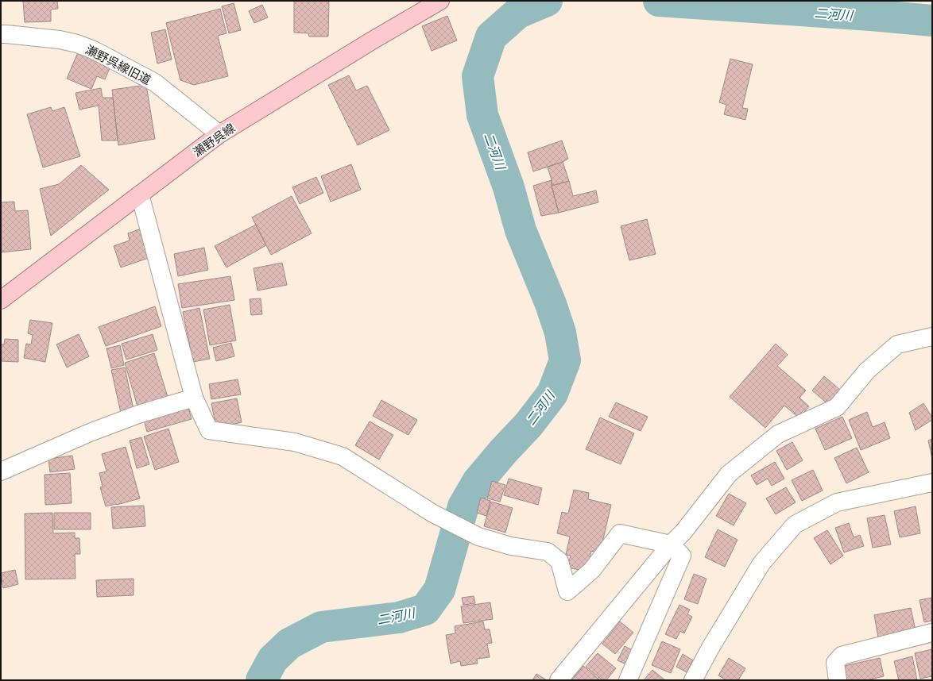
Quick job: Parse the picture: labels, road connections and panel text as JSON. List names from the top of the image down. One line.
{"streets":{"main road":["瀬野呉線"],"street":["瀬野呉線旧道"]},"crossings":[["瀬野呉線旧道","瀬野呉線"]],"water":["二河川"]}
